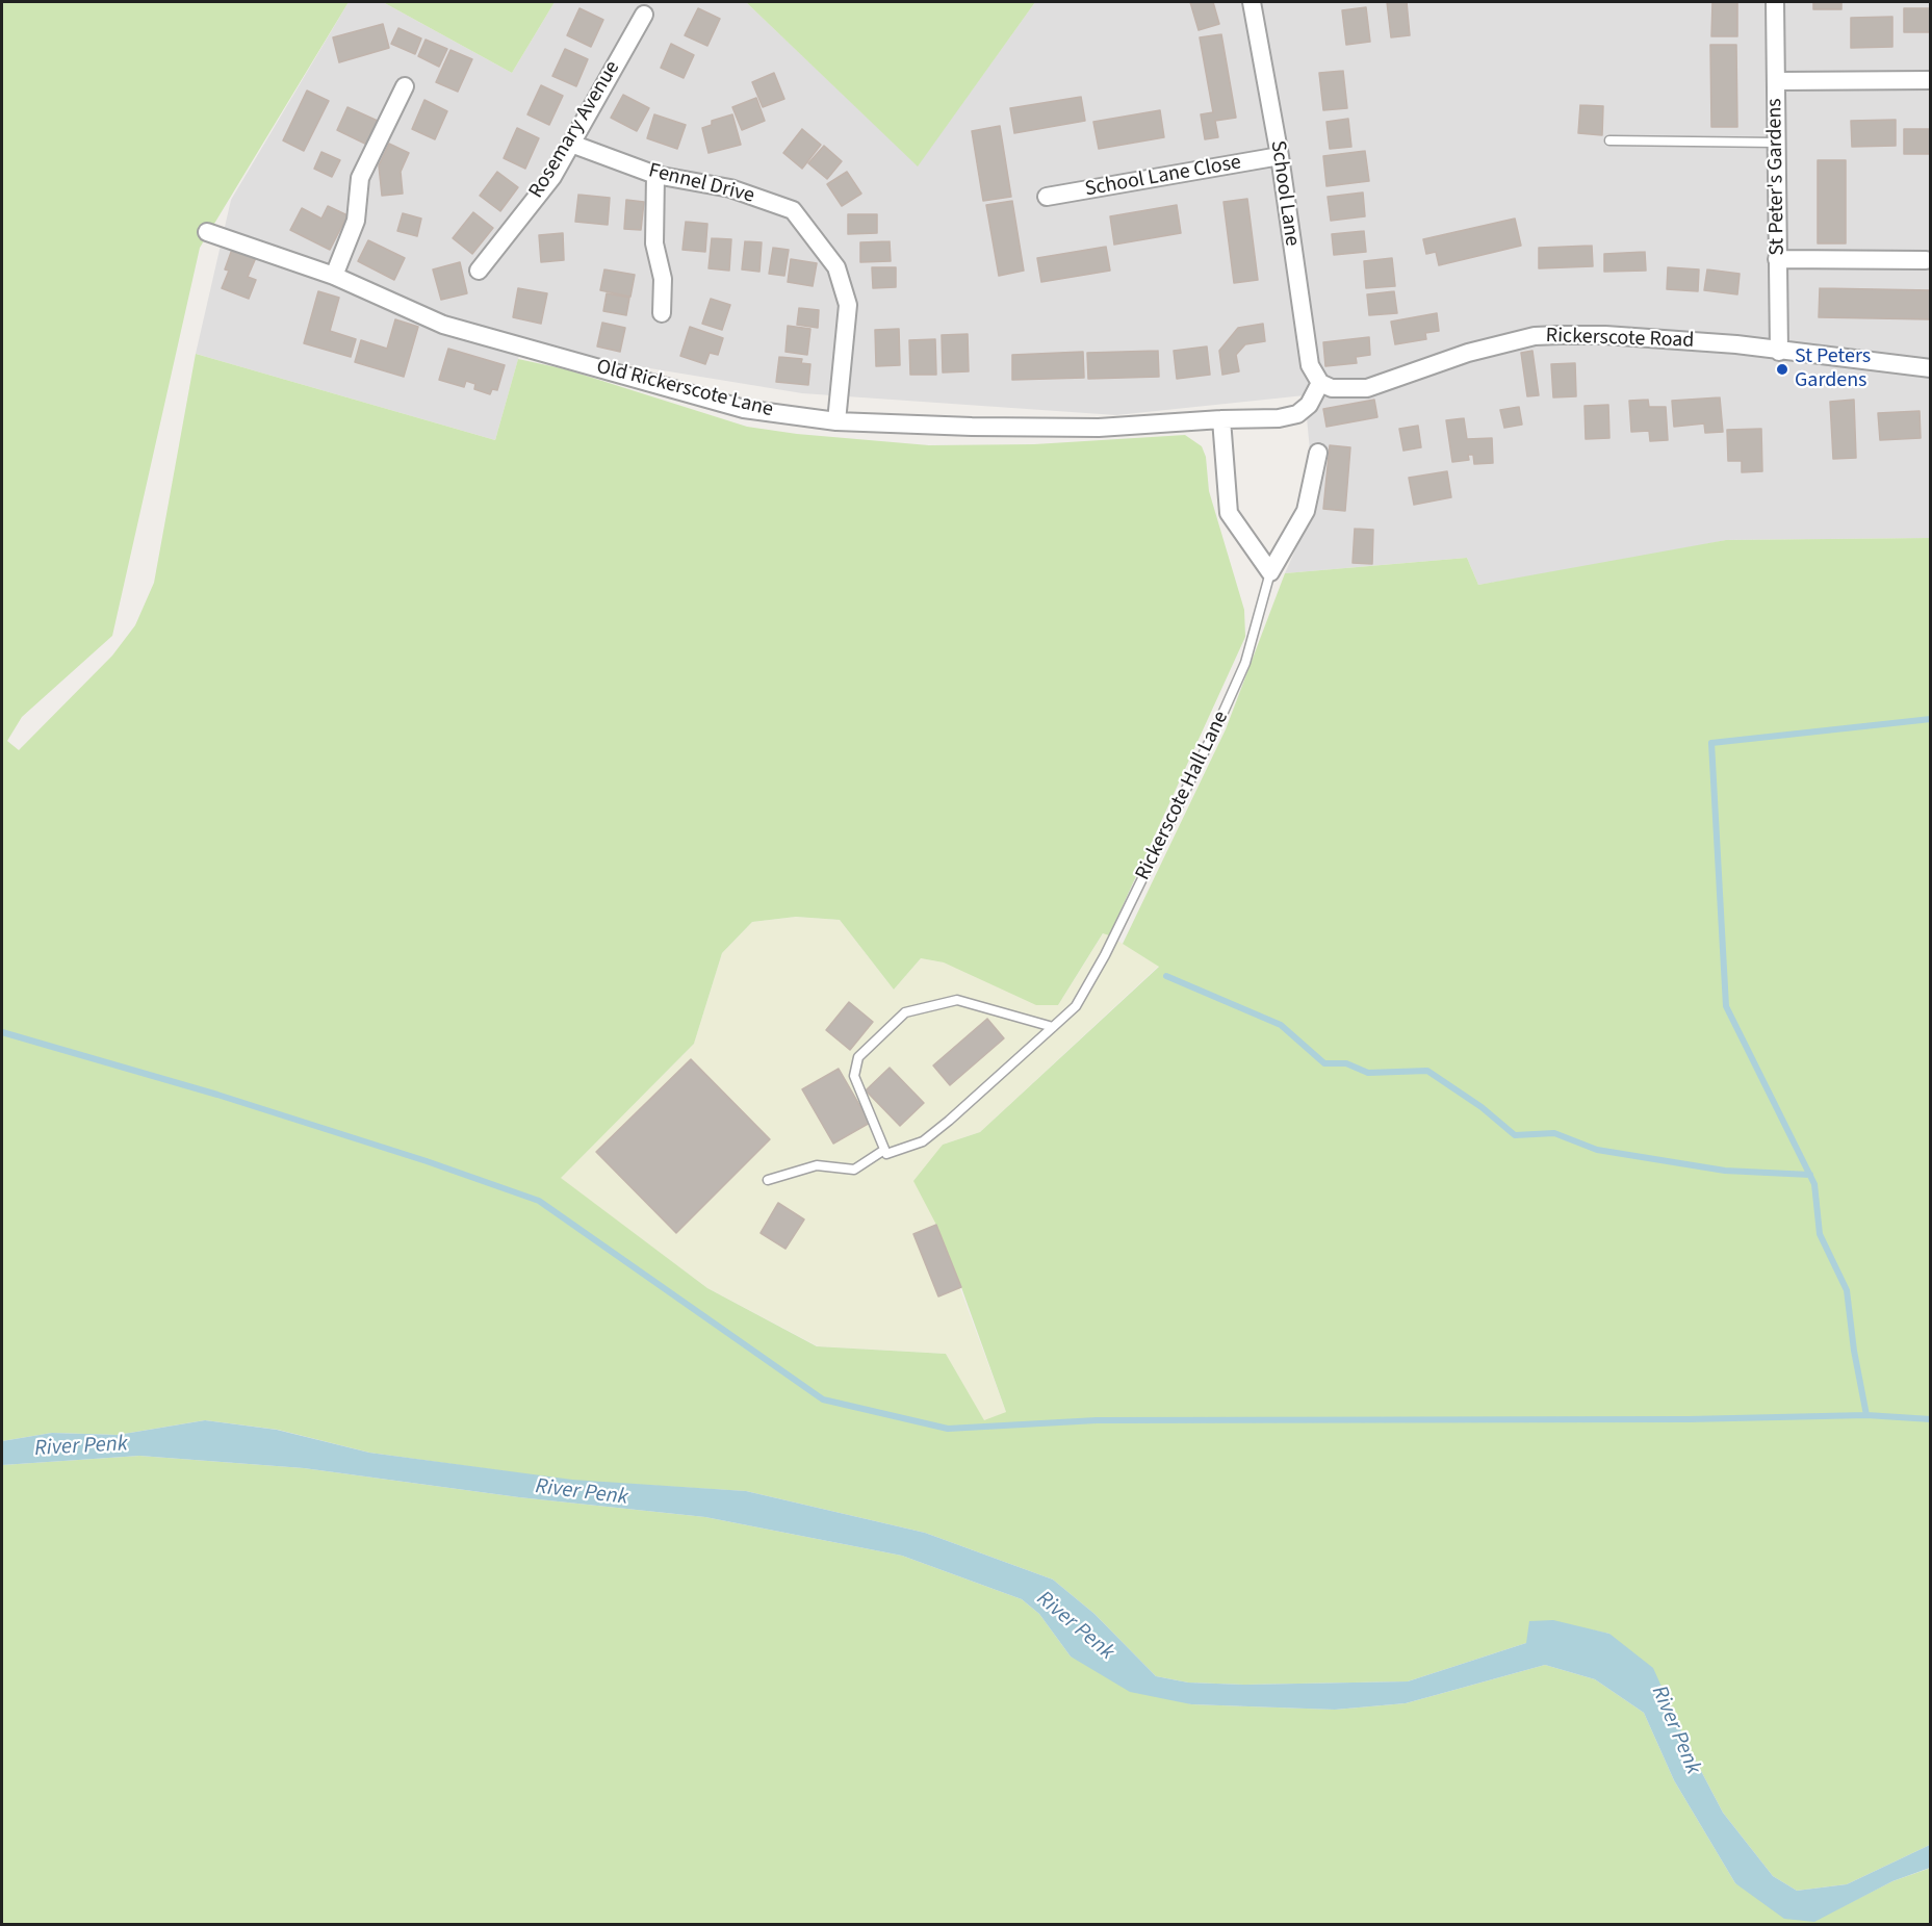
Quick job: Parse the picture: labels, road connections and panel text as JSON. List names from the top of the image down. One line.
{"streets":{"street":["Rosemary Avenue","School Lane Close","St Peter's Gardens","Fennel Drive","School Lane","Rickerscote Road","Old Rickerscote Lane"],"lane":["Rickerscote Hall Lane"]},"crossings":[["Rosemary Avenue","Fennel Drive"],["School Lane Close","School Lane"],["St Peter's Gardens","Rickerscote Road"],["Fennel Drive","Old Rickerscote Lane"],["School Lane","Rickerscote Road"]],"water":["River Penk"],"places":["St Peters Gardens"]}
